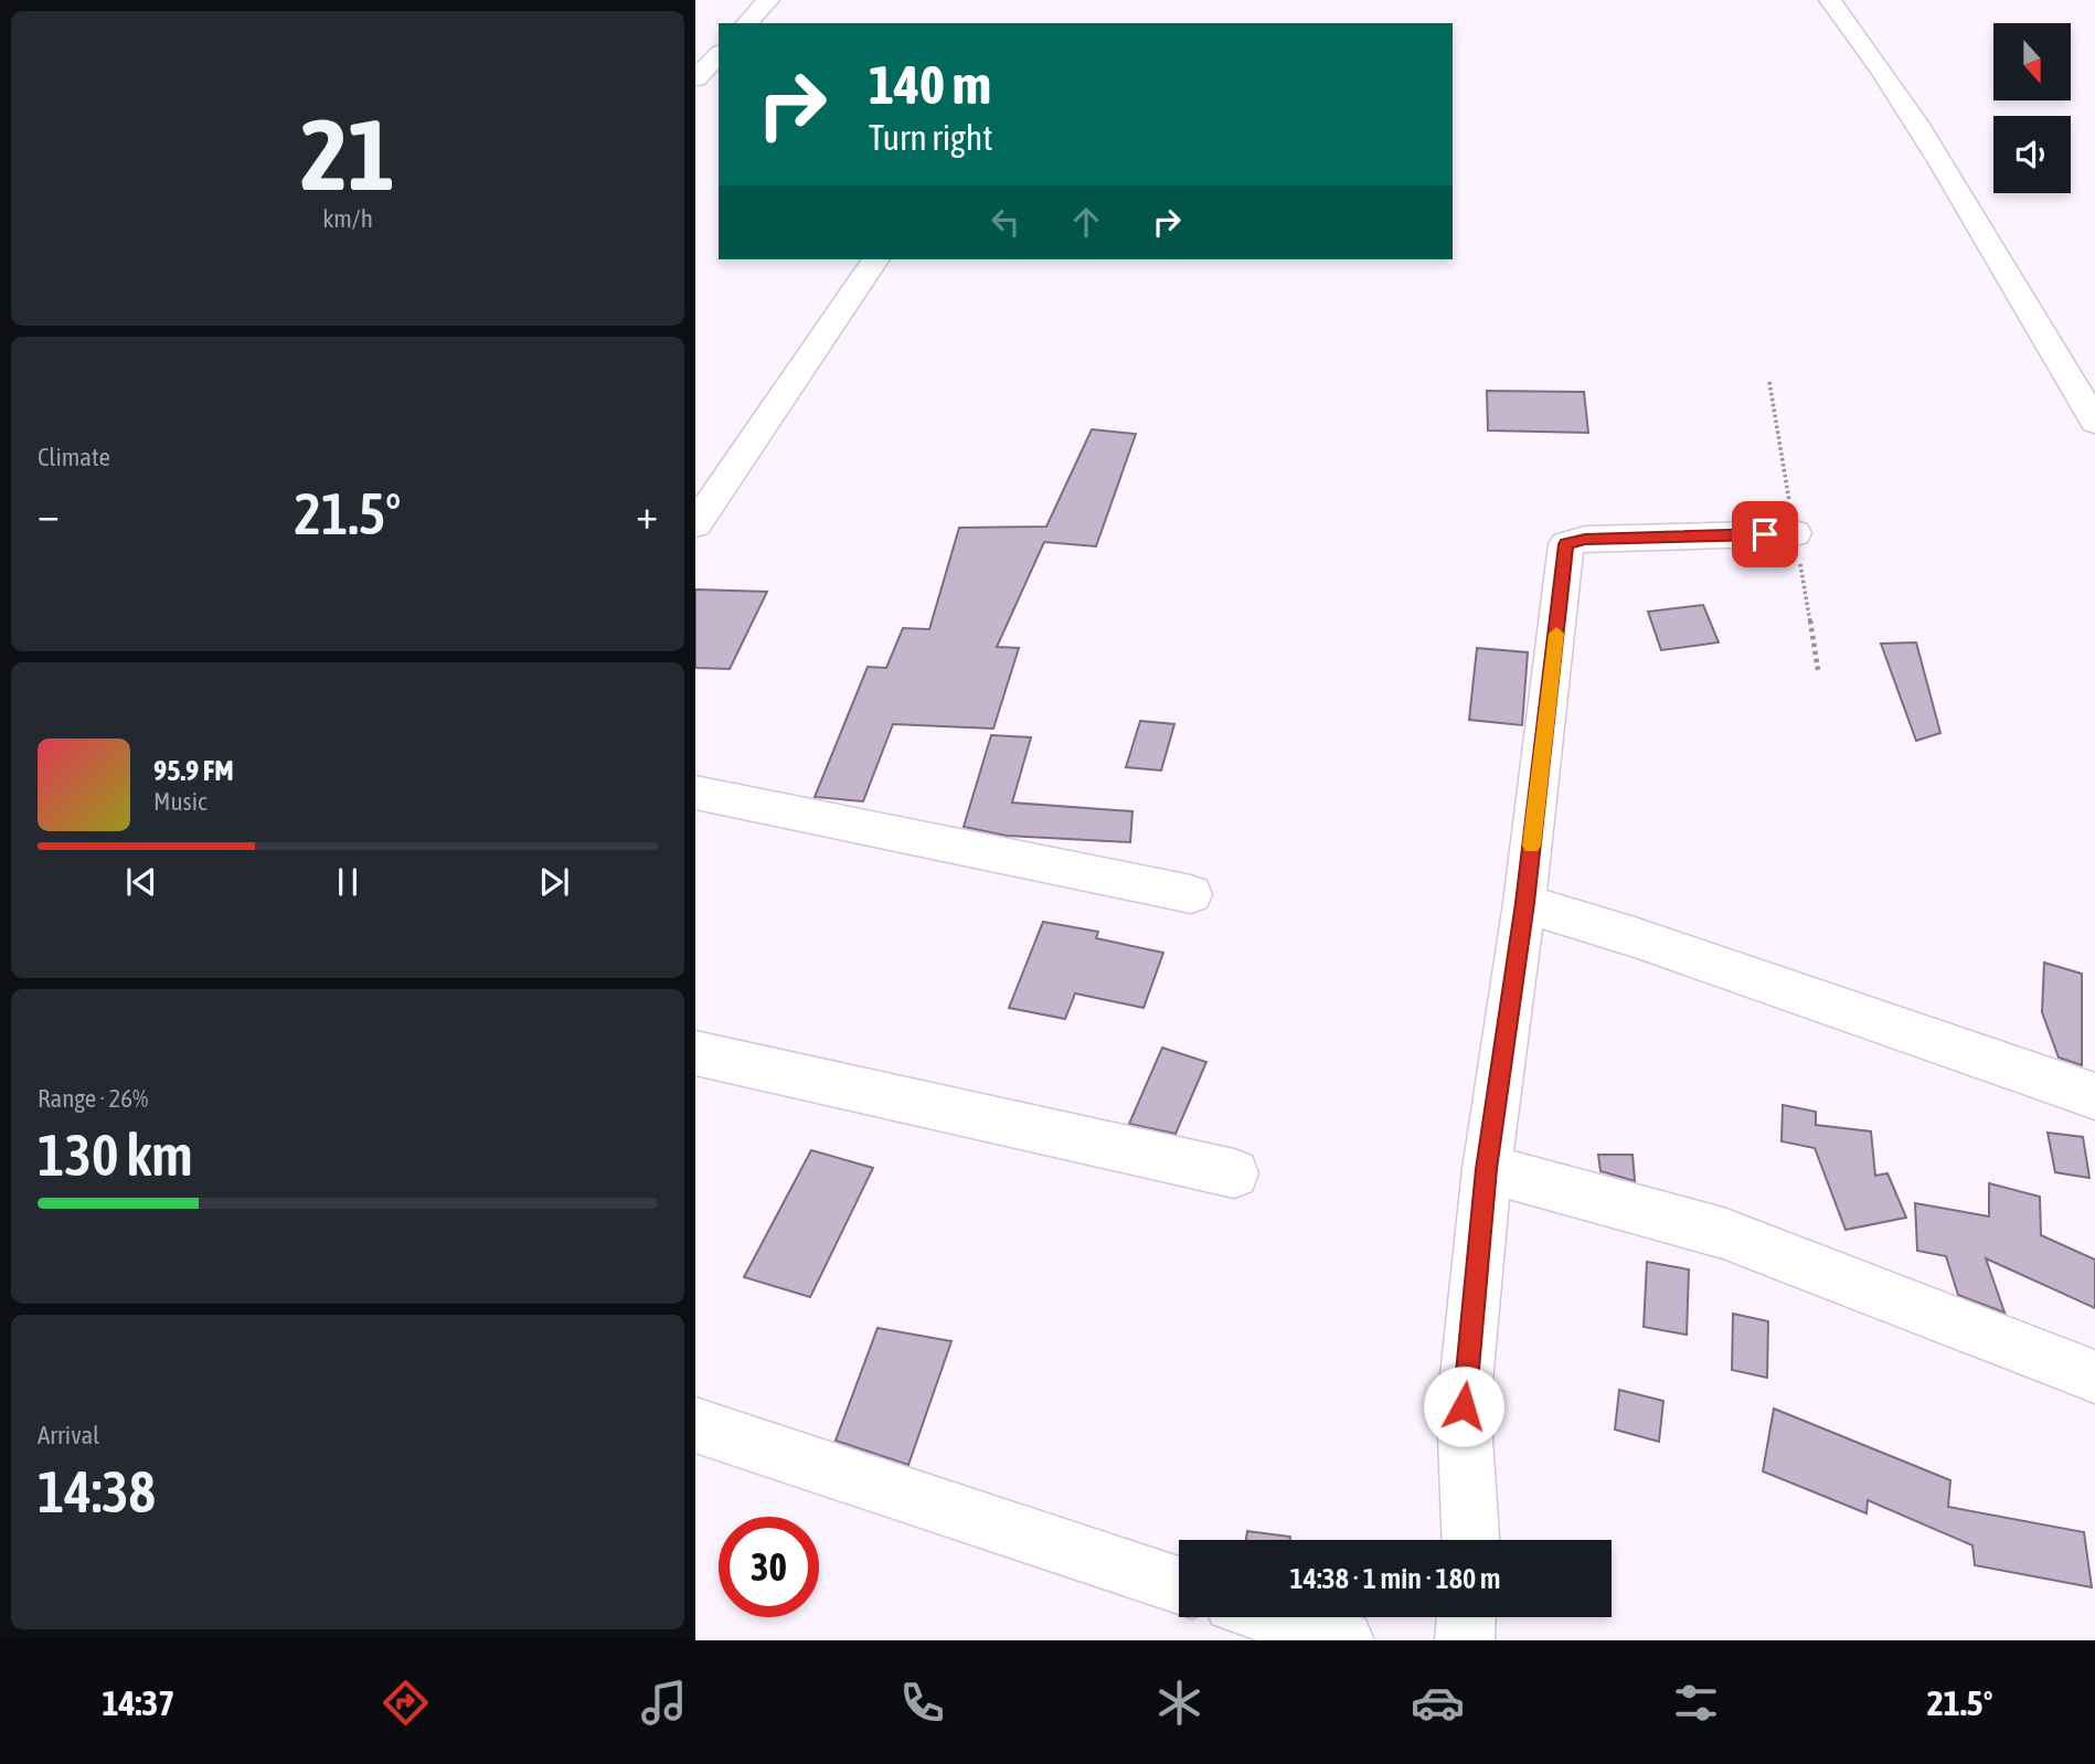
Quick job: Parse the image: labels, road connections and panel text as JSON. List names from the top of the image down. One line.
{"north":"bottom","page":{"tile":[["21","km/h"],"Climate",["Range · 26%","130 km"],["Arrival","14:38"]],"turn":["140 m","Turn right"],"heat":["−","21.5°","+"],"song":["95.9 FM","Music"],"limit":"30","trip":"14:38 · 1 min · 180 m","tabs":["14:37","21.5°"]}}
